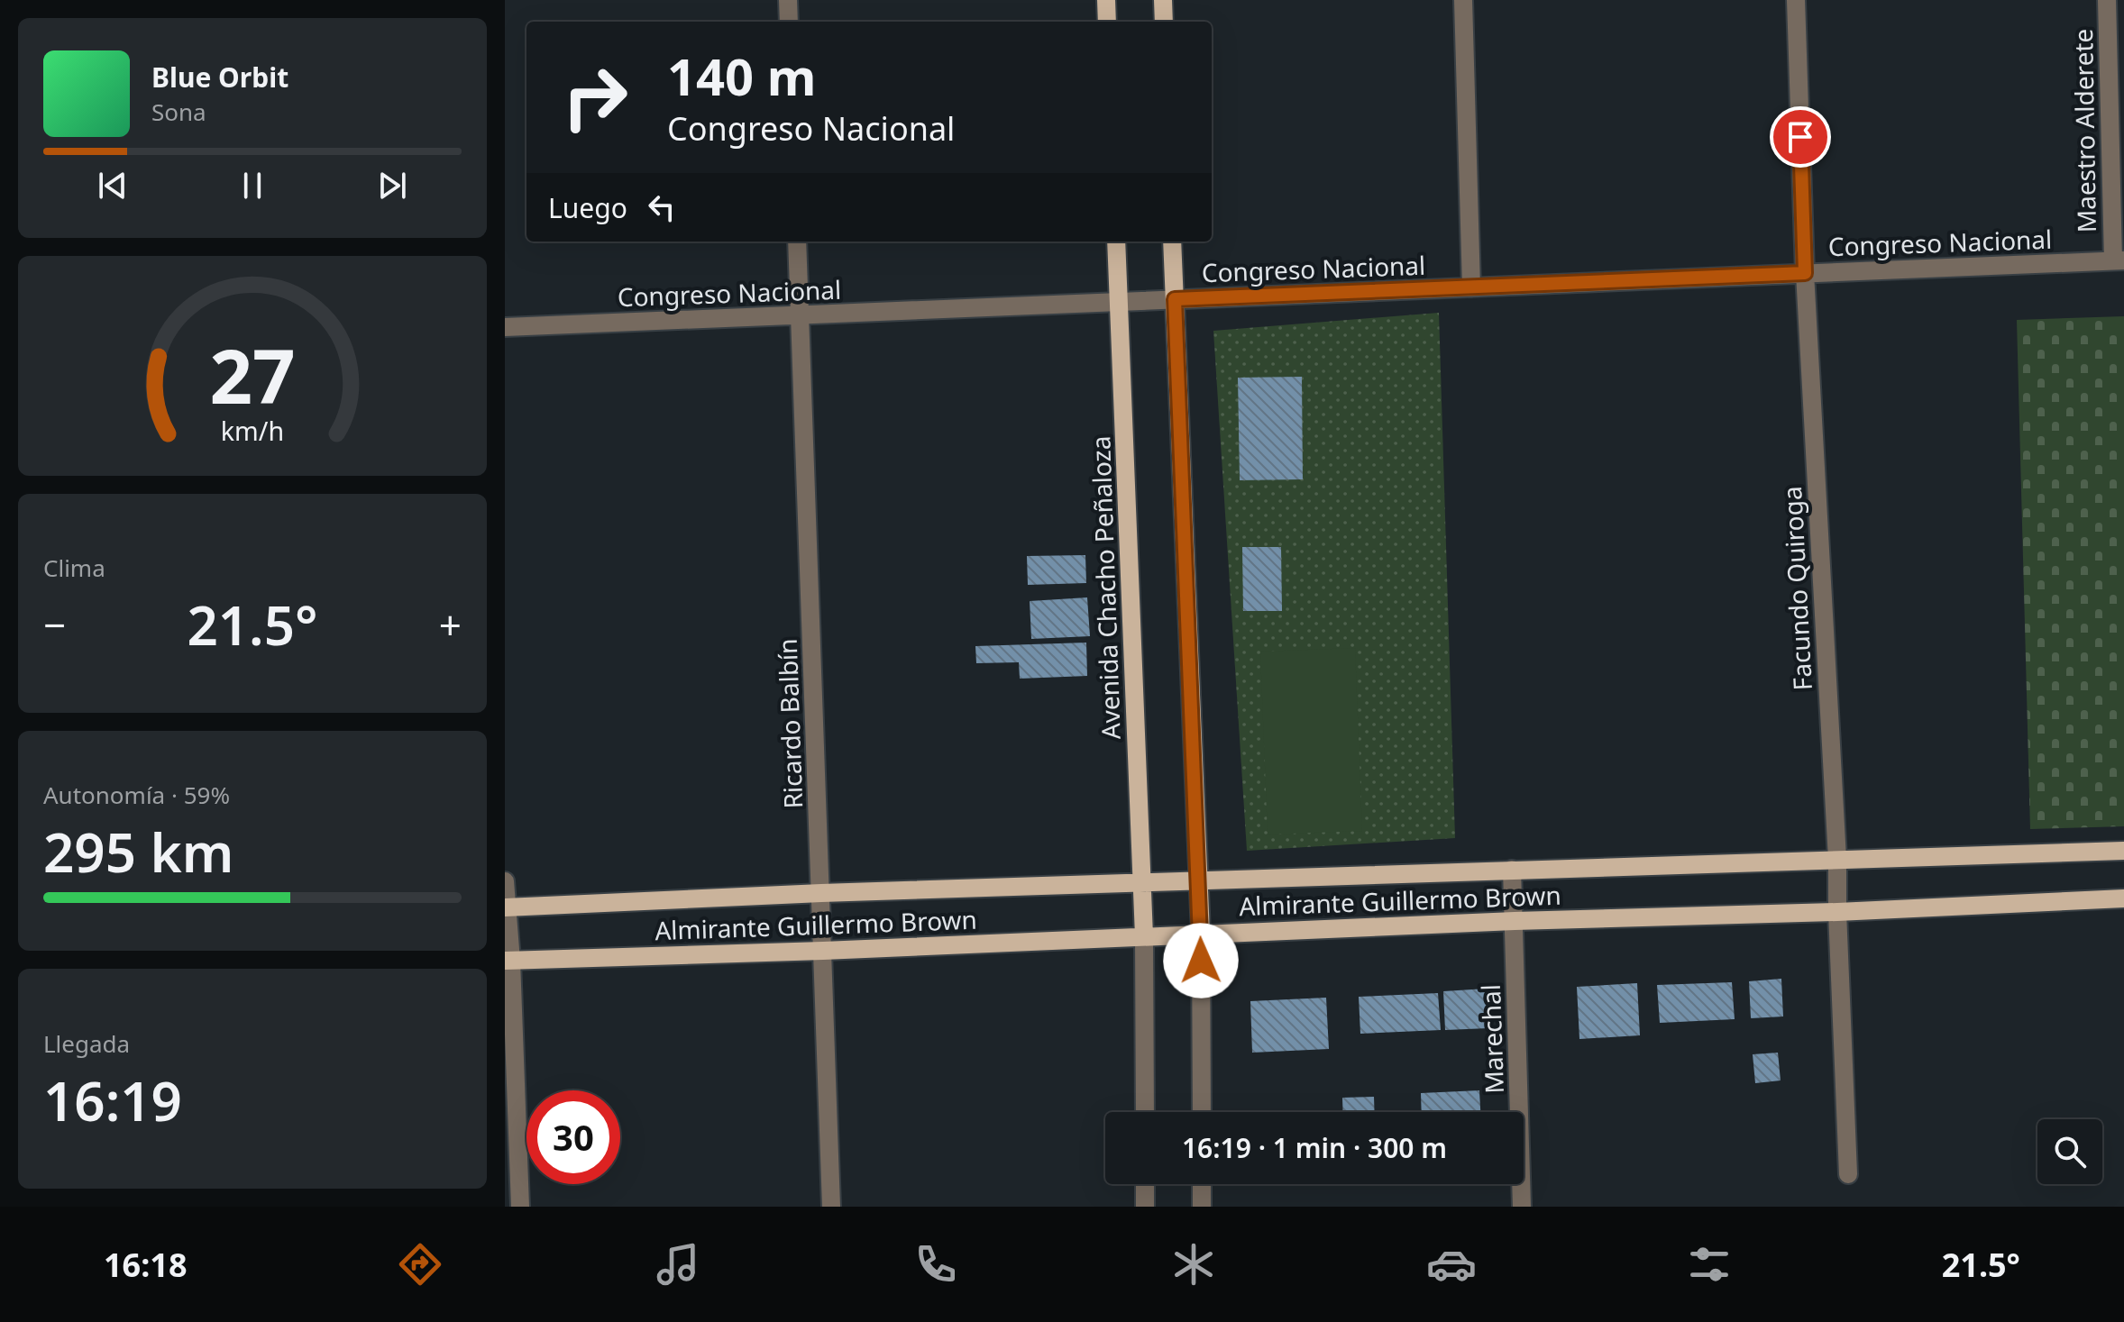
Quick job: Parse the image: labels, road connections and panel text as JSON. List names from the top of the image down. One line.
{"streets":{"main road":["Avenida Chacho Peñaloza","Almirante Guillermo Brown"],"street":["Maestro Alderete","Congreso Nacional","Facundo Quiroga","Ricardo Balbín","Marechal"]},"crossings":[["Maestro Alderete","Congreso Nacional"],["Congreso Nacional","Avenida Chacho Peñaloza"],["Congreso Nacional","Facundo Quiroga"],["Congreso Nacional","Ricardo Balbín"],["Avenida Chacho Peñaloza","Almirante Guillermo Brown"],["Facundo Quiroga","Almirante Guillermo Brown"],["Ricardo Balbín","Almirante Guillermo Brown"],["Almirante Guillermo Brown","Marechal"]],"page":{"turn":["140 m","Congreso Nacional"],"song":["Blue Orbit","Sona"],"then":"Luego","tile":["Clima",["Autonomía · 59%","295 km"],["Llegada","16:19"]],"heat":["−","21.5°","+"],"limit":"30","trip":"16:19 · 1 min · 300 m","tabs":["16:18","21.5°"],"gauge":["27","km/h"]}}
